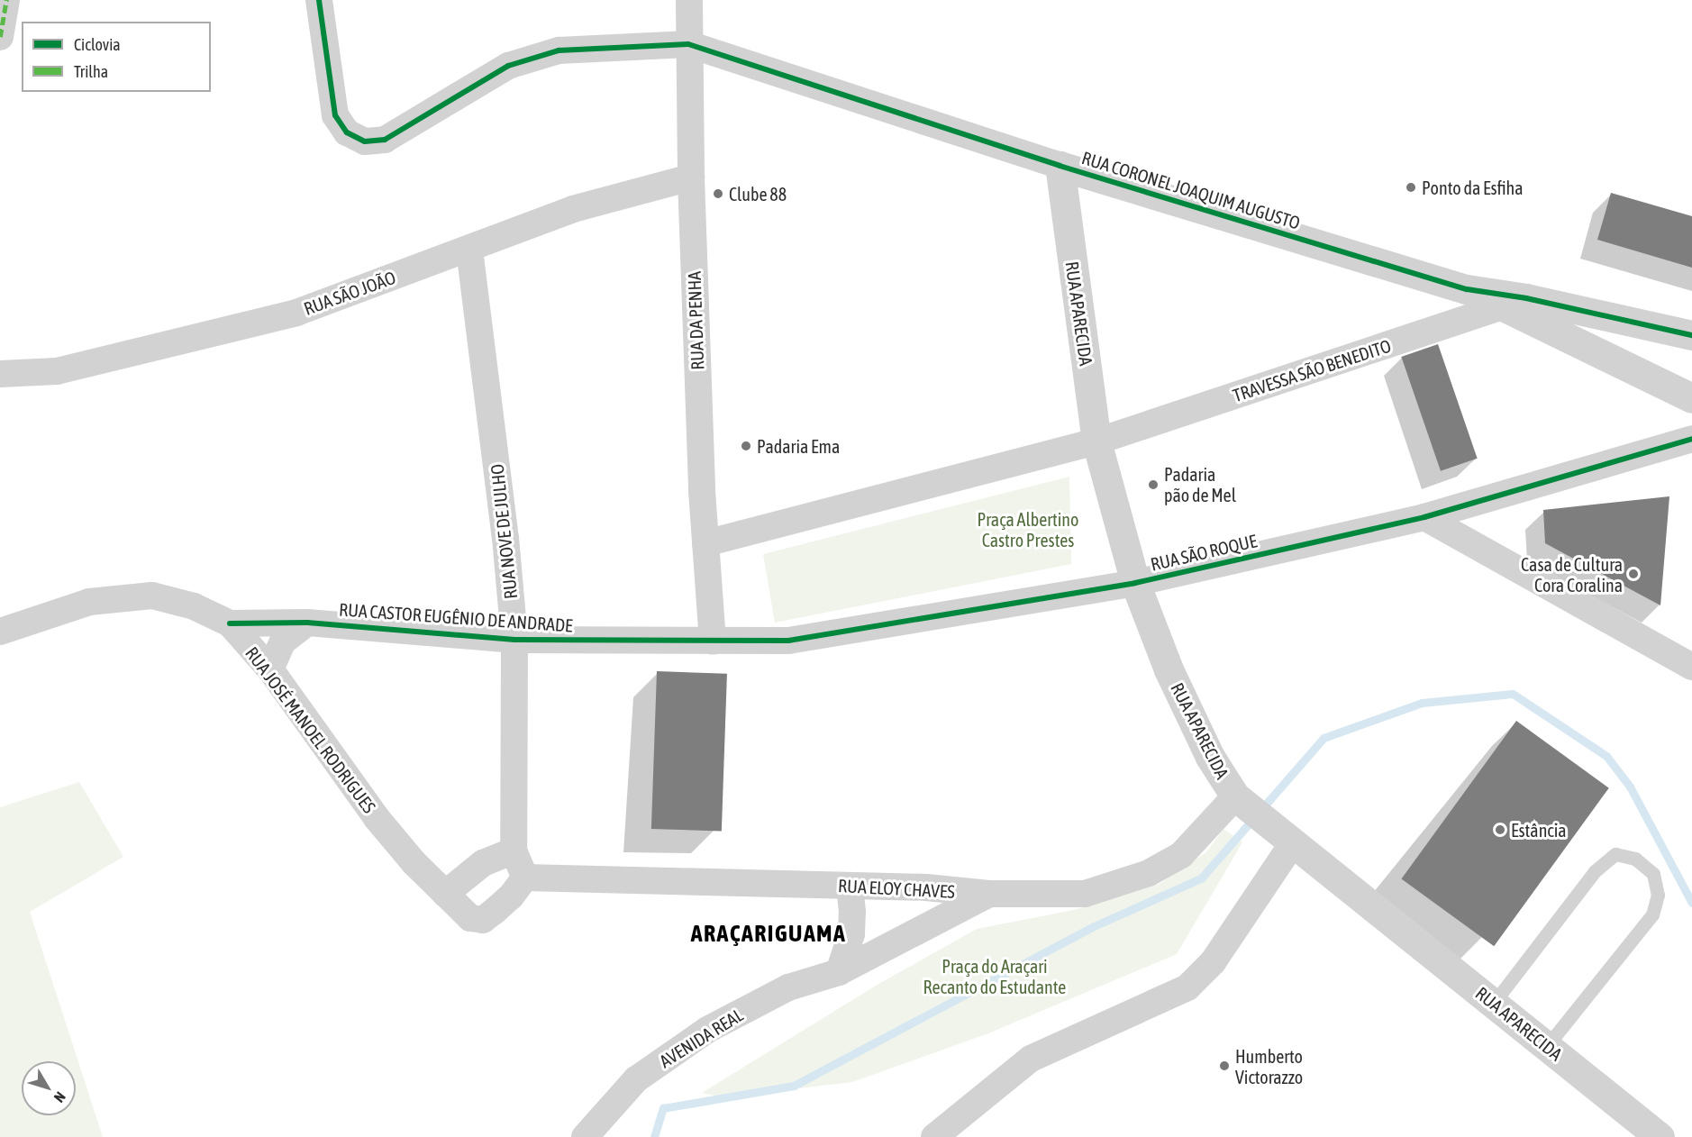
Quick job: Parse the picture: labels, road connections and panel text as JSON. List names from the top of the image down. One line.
{"streets":{"street":["RUA CORONEL JOAQUIM AUGUSTO","RUA SÃO JOÃO","RUA APARECIDA","RUA DA PENHA","TRAVESSA SÃO BENEDITO","RUA NOVE DE JULHO","RUA SÃO ROQUE","RUA CASTOR EUGÊNIO DE ANDRADE","RUA JOSÉ MANOEL RODRIGUES","RUA ELOY CHAVES","AVENIDA REAL"]},"crossings":[["RUA CORONEL JOAQUIM AUGUSTO","RUA APARECIDA"],["RUA CORONEL JOAQUIM AUGUSTO","RUA DA PENHA"],["RUA CORONEL JOAQUIM AUGUSTO","TRAVESSA SÃO BENEDITO"],["RUA SÃO JOÃO","RUA DA PENHA"],["RUA SÃO JOÃO","RUA NOVE DE JULHO"],["RUA APARECIDA","TRAVESSA SÃO BENEDITO"],["RUA APARECIDA","RUA SÃO ROQUE"],["RUA APARECIDA","RUA ELOY CHAVES"],["RUA DA PENHA","RUA SÃO ROQUE"],["RUA DA PENHA","RUA CASTOR EUGÊNIO DE ANDRADE"],["RUA NOVE DE JULHO","RUA CASTOR EUGÊNIO DE ANDRADE"],["RUA NOVE DE JULHO","RUA JOSÉ MANOEL RODRIGUES"],["RUA NOVE DE JULHO","RUA ELOY CHAVES"],["RUA SÃO ROQUE","RUA CASTOR EUGÊNIO DE ANDRADE"],["RUA CASTOR EUGÊNIO DE ANDRADE","RUA JOSÉ MANOEL RODRIGUES"],["RUA JOSÉ MANOEL RODRIGUES","RUA ELOY CHAVES"],["RUA ELOY CHAVES","AVENIDA REAL"]],"districts":["ARAÇARIGUAMA"],"parks":["Praça Albertino Castro Prestes","Praça do Araçari Recanto do Estudante"],"places":["Ponto da Esfiha","Clube 88","Padaria Ema","Padaria pão de Mel","Casa de Cultura Cora Coralina","Estância","Humberto Victorazzo"],"legend":["Ciclovia","Trilha"],"north":"bottom right"}
